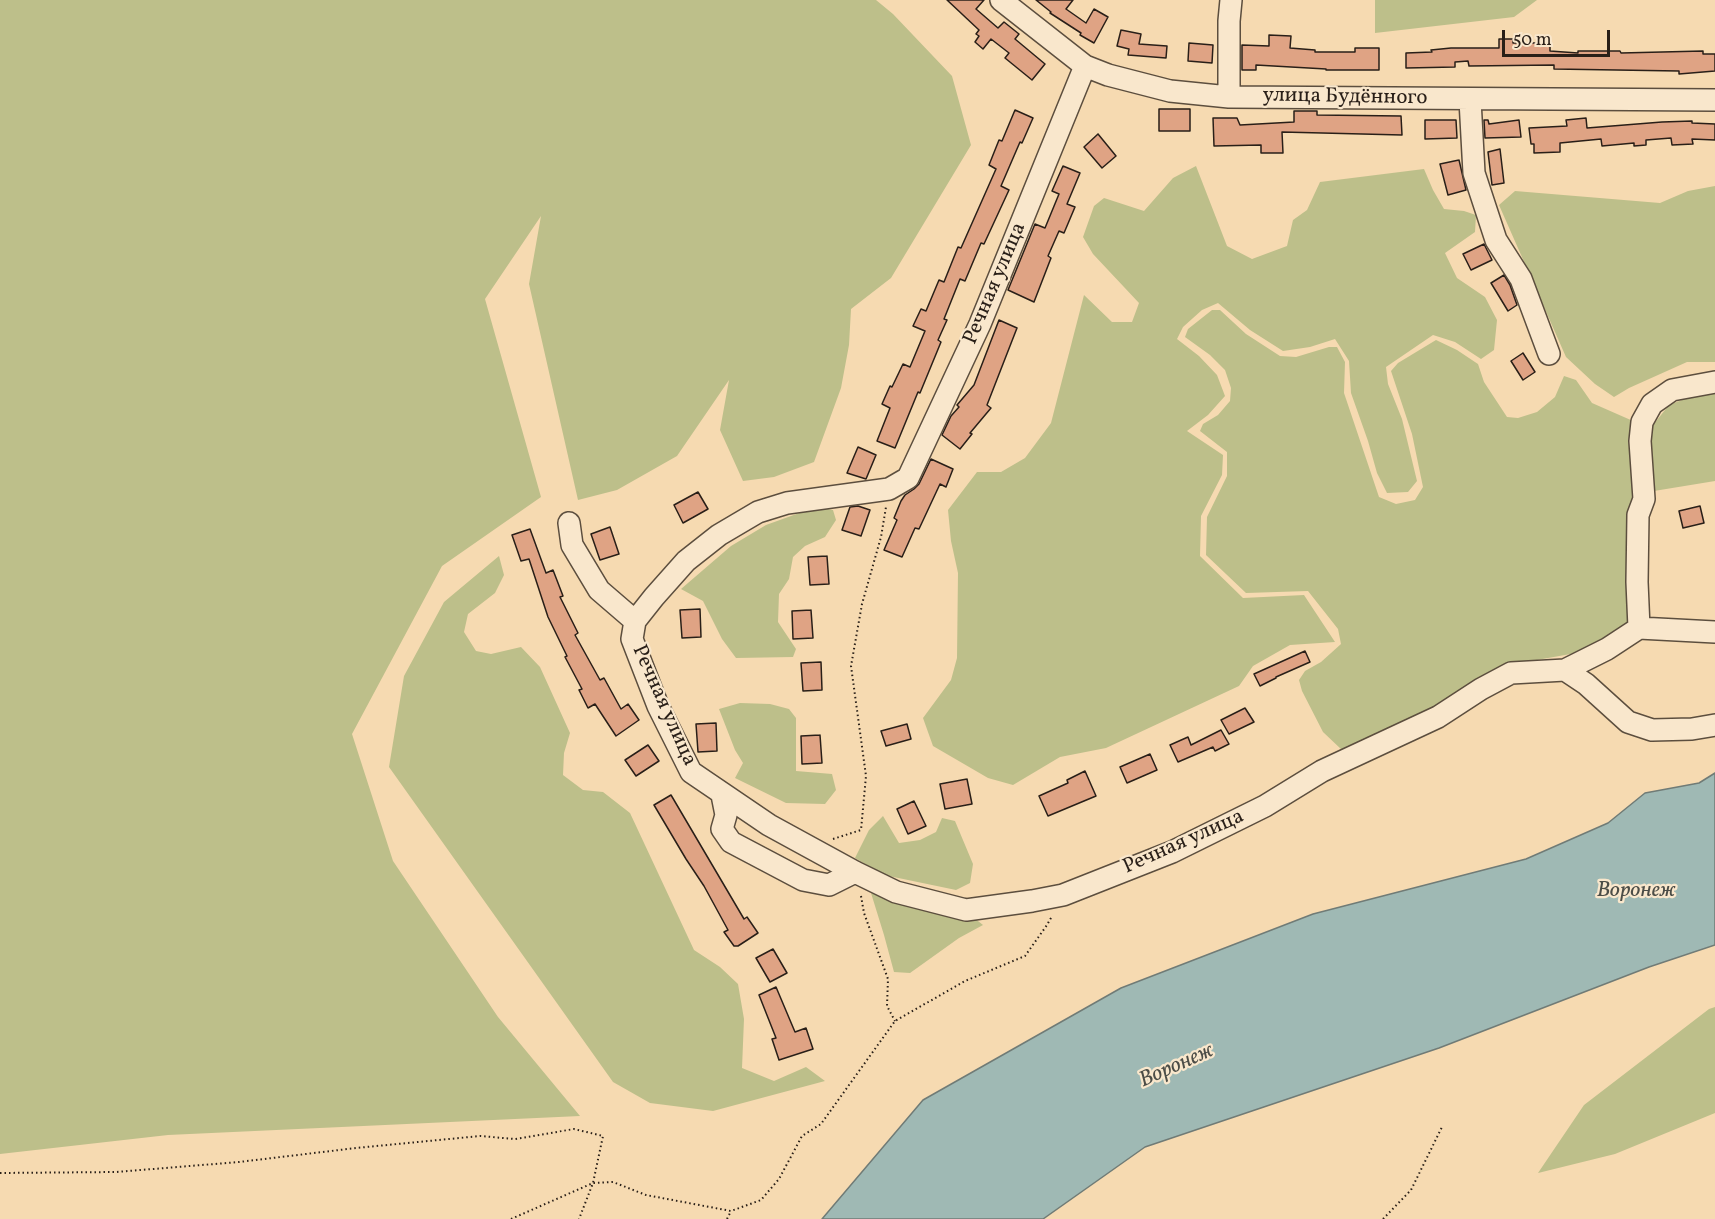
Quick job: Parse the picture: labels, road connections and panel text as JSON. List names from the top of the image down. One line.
{"streets":{"street":["улица Будённого","Речная улица"]},"crossings":[["улица Будённого","Речная улица"]],"water":["Воронеж"],"scale_bar":"50 m"}
